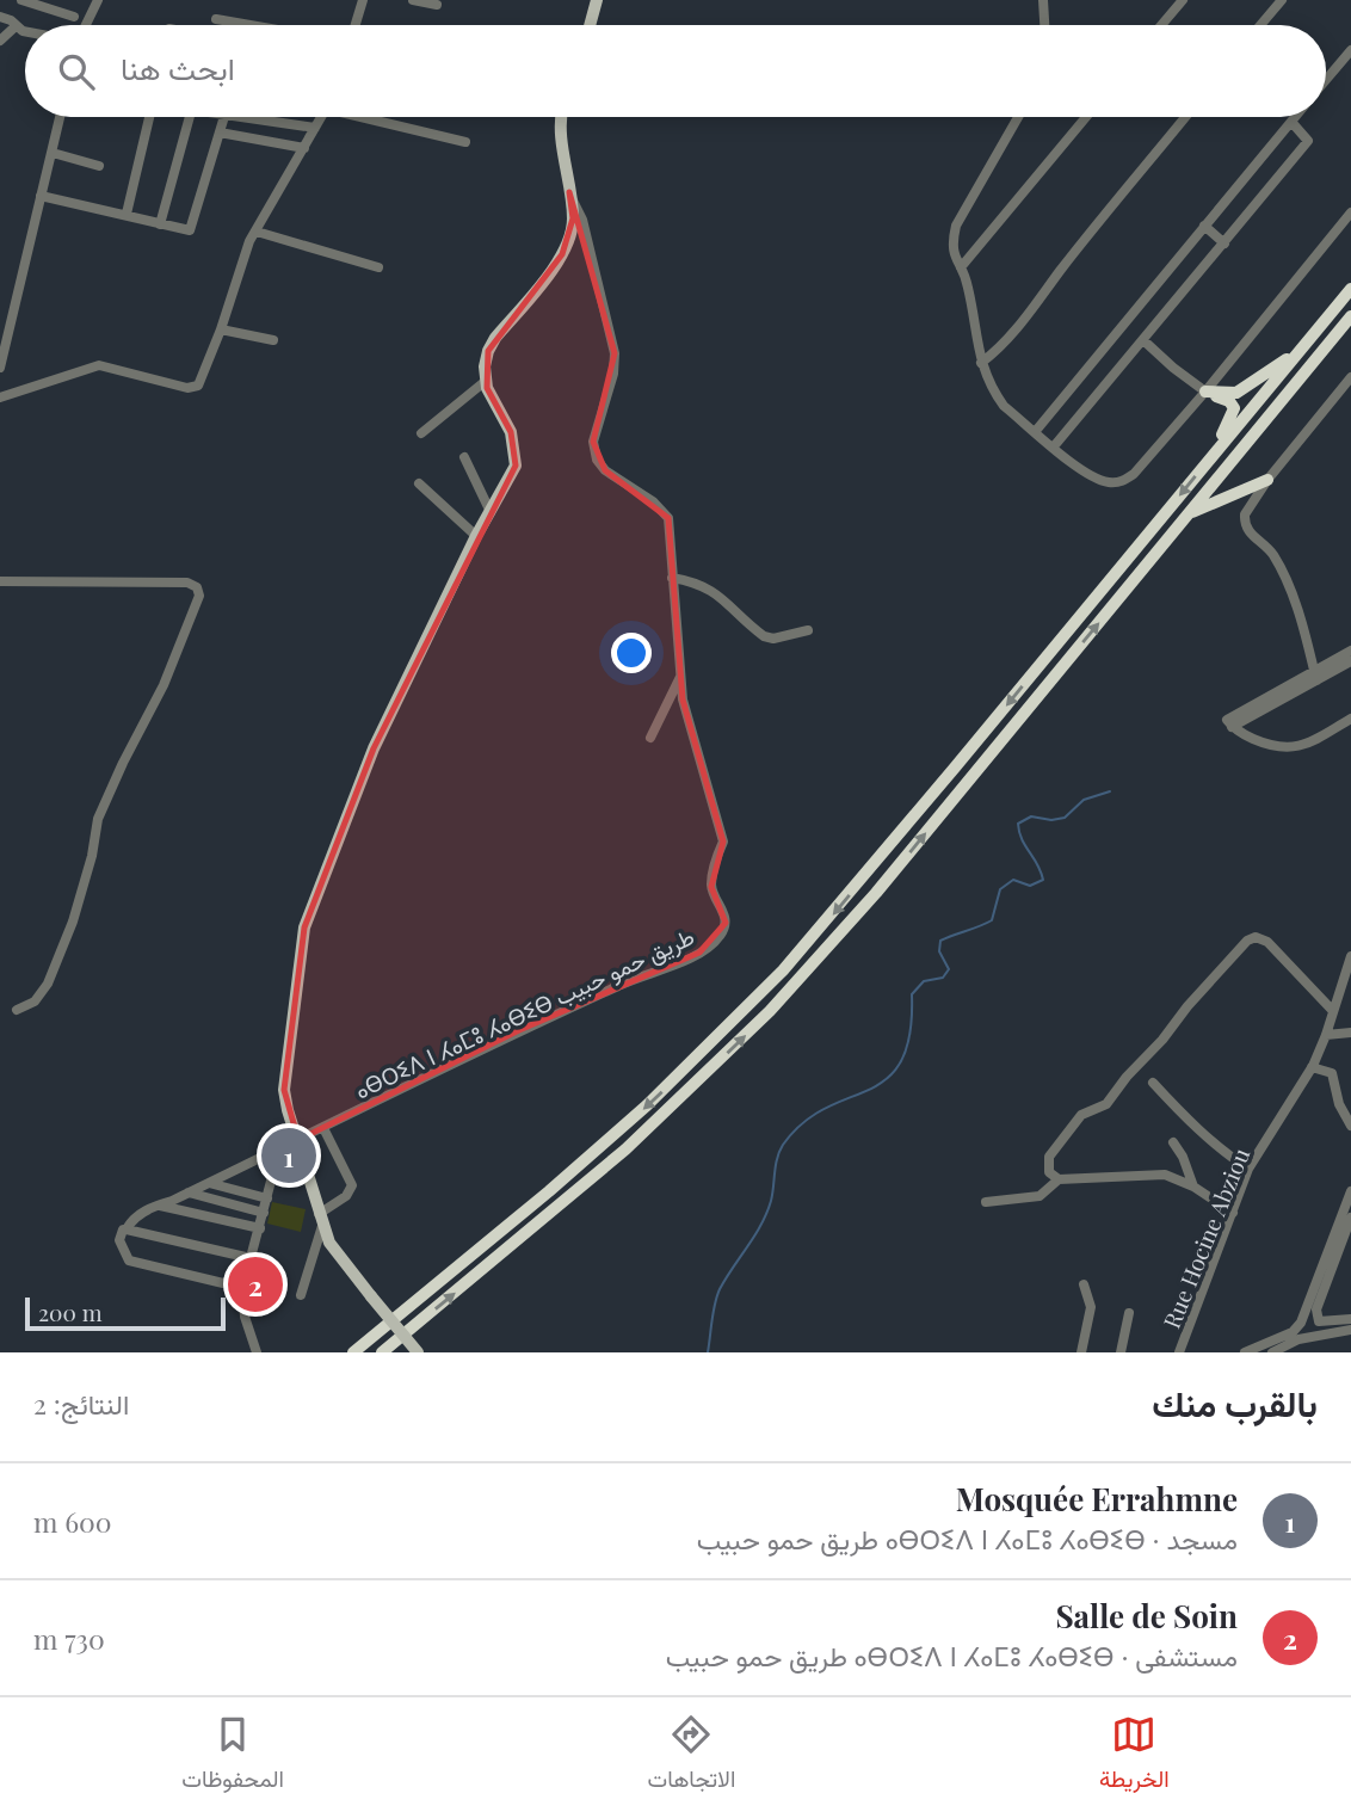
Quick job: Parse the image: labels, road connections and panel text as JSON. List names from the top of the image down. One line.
{"streets":{"street":["ⴰⴱⵔⵉⴷ ⵏ ⵃⴰⵎⵓ ⵃⴰⴱⵉⴱ طريق حمو حبيب","Rue Hocine Abziou"]},"scale_bar":"200 m","page":{"search":"ابحث هنا","pins":["1","2"],"scale":"200 m","heading":["بالقرب منك","النتائج: 2"],"list":[{"mark":"1","name":"Mosquée Errahmne","note":"مسجد · ⴰⴱⵔⵉⴷ ⵏ ⵃⴰⵎⵓ ⵃⴰⴱⵉⴱ طريق حمو حبيب","value":"600 m"},{"mark":"2","name":"Salle de Soin","note":"مستشفى · ⴰⴱⵔⵉⴷ ⵏ ⵃⴰⵎⵓ ⵃⴰⴱⵉⴱ طريق حمو حبيب","value":"730 m"}],"nav":["الخريطة","الاتجاهات","المحفوظات"]}}
